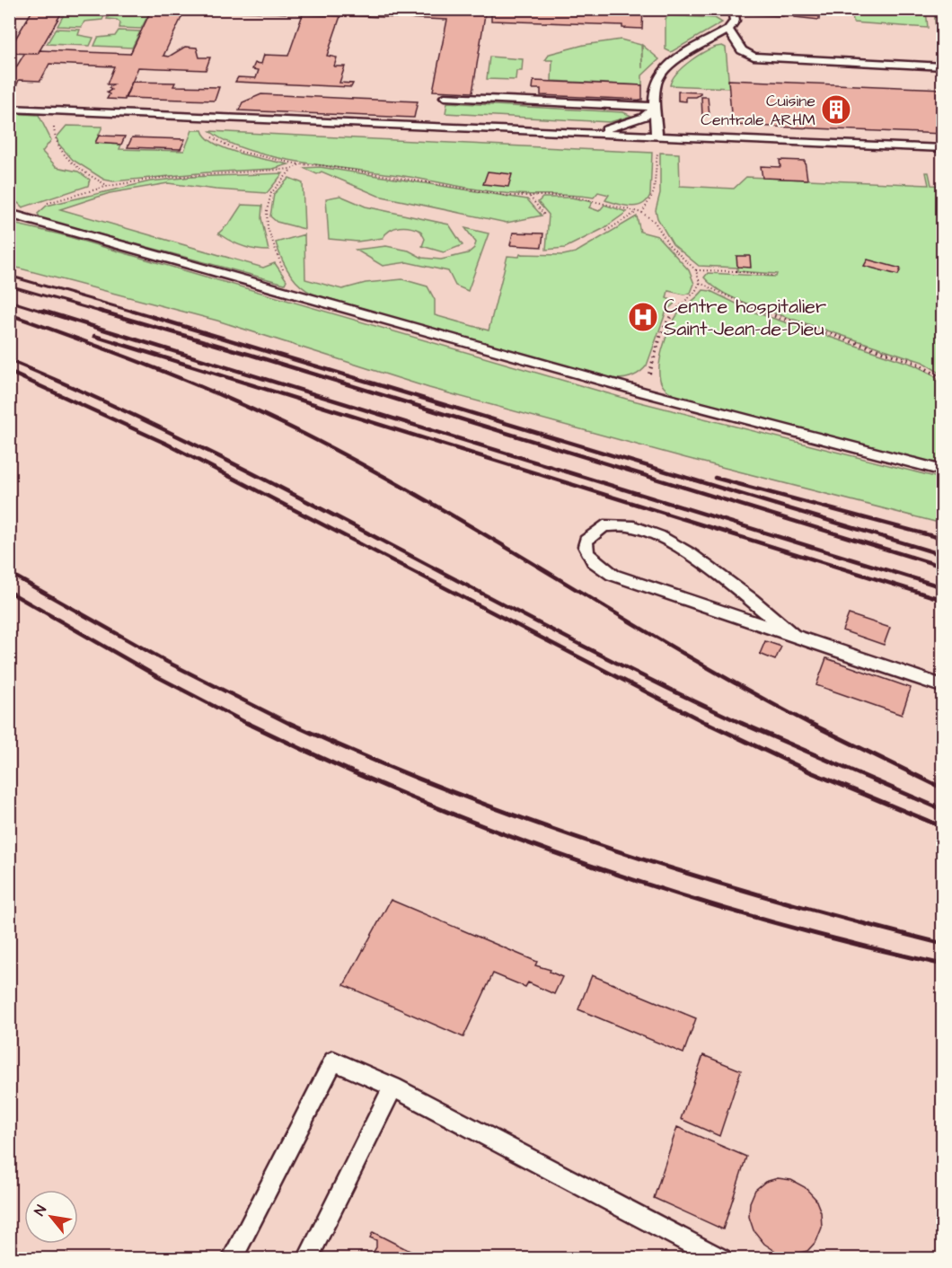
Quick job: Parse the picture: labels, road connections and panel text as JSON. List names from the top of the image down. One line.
{"places":{"building":["Cuisine Centrale ARHM"],"hospital":["Centre hospitalier Saint-Jean-de-Dieu"]},"north":"top left"}
